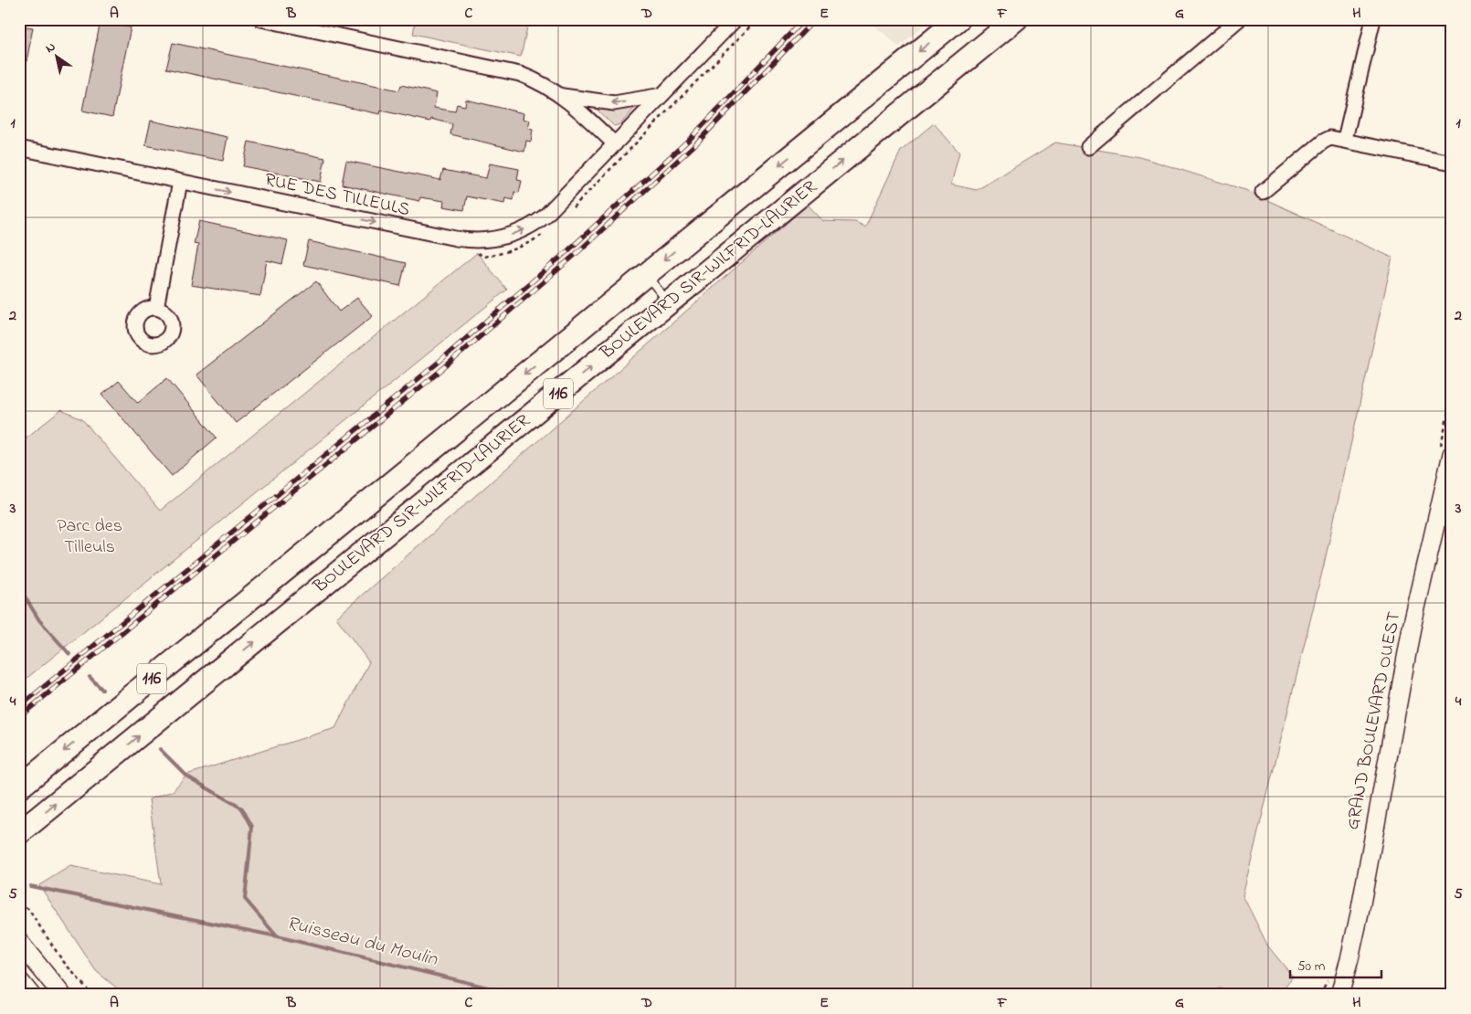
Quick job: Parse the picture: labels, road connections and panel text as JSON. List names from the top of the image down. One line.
{"streets":{"main road":["BOULEVARD SIR-WILFRID-LAURIER","116"],"street":["RUE DES TILLEULS","GRAND BOULEVARD OUEST"]},"one_way":["RUE DES TILLEULS"],"water":["Ruisseau du Moulin"],"parks":["Parc des Tilleuls"],"scale_bar":"50 m","north":"top left","grid":{"columns":["A","B","C","D","E","F","G","H"],"rows":["1","2","3","4","5"]}}
